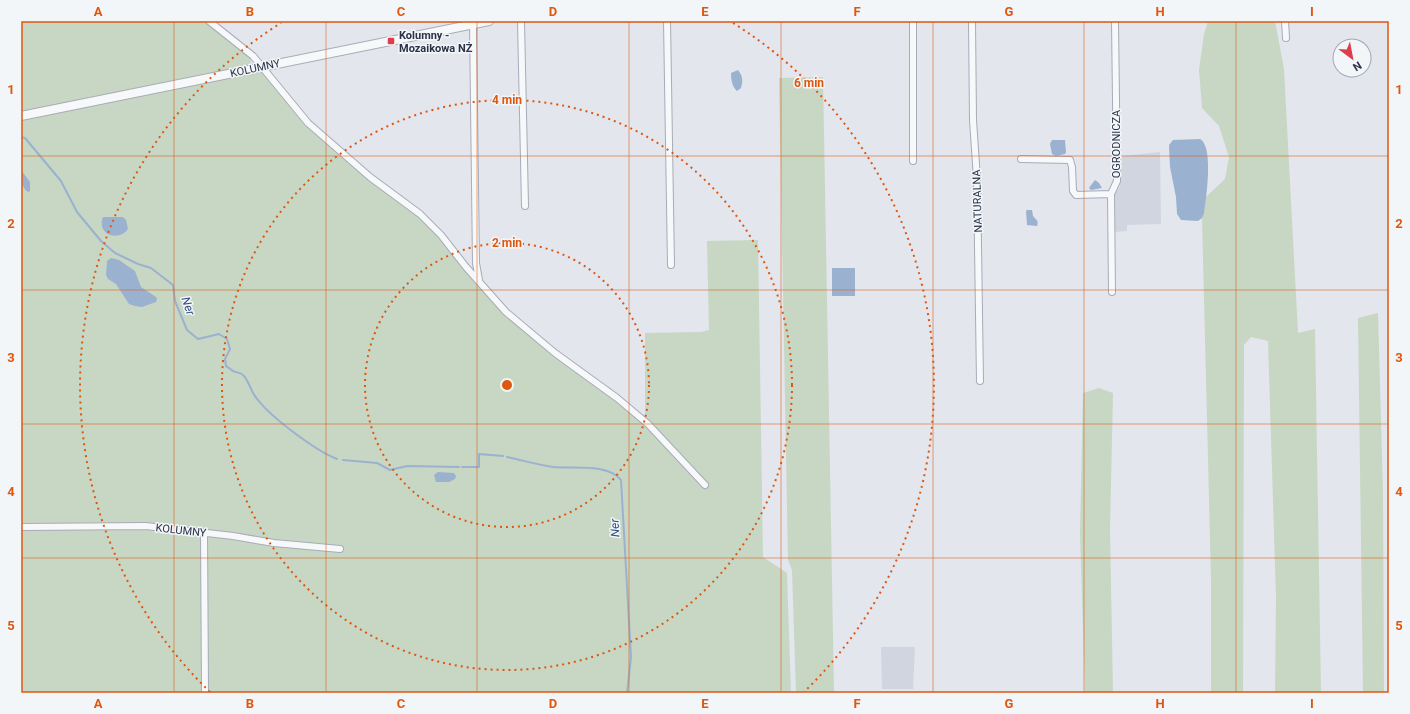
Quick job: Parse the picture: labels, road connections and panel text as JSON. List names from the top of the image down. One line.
{"streets":{"street":["KOLUMNY","OGRODNICZA","NATURALNA"]},"water":["Ner"],"places":{"transit":["Kolumny - Mozaikowa NŻ"]},"north":"bottom right","grid":{"columns":["A","B","C","D","E","F","G","H","I"],"rows":["1","2","3","4","5"]},"rings":["6 min","4 min","2 min"]}
